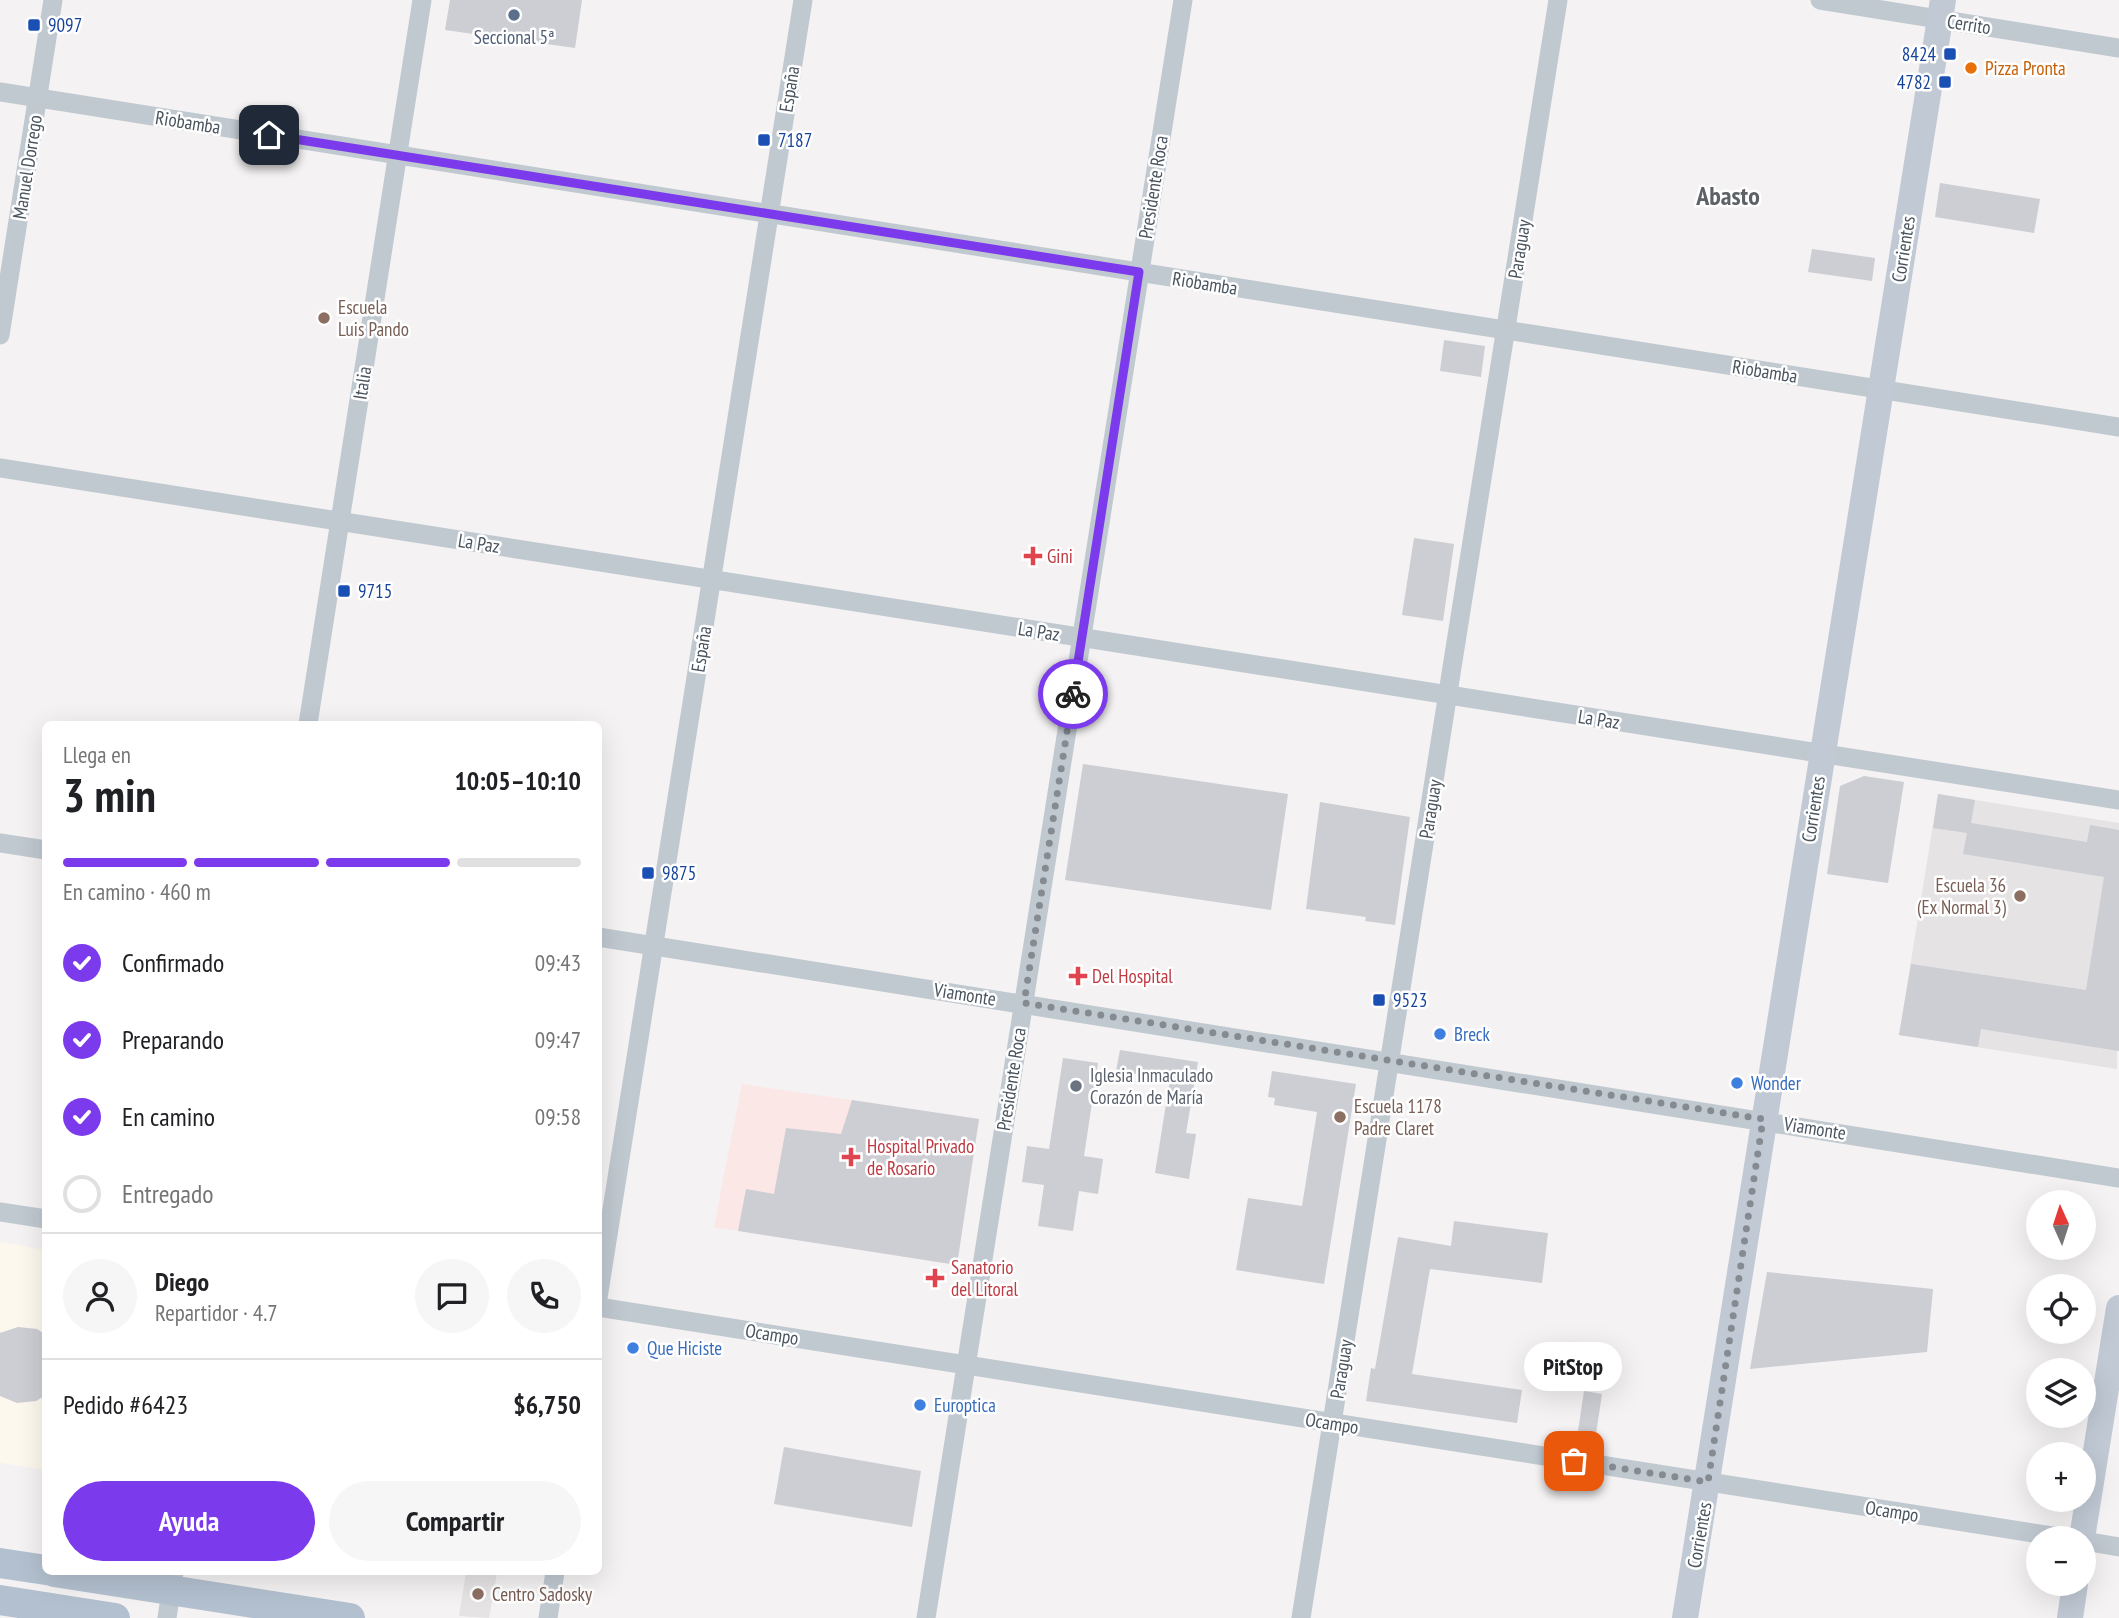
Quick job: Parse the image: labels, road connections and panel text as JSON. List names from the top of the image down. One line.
{"streets":{"main road":["Corrientes"],"street":["Cerrito","España","Riobamba","Manuel Dorrego","Presidente Roca","Paraguay","Italia","La Paz","Viamonte","Ocampo"]},"crossings":[["Cerrito","Corrientes"],["España","Riobamba"],["España","La Paz"],["España","Viamonte"],["Riobamba","Manuel Dorrego"],["Riobamba","Presidente Roca"],["Riobamba","Paraguay"],["Riobamba","Corrientes"],["Riobamba","Italia"],["Presidente Roca","La Paz"],["Presidente Roca","Viamonte"],["Presidente Roca","Ocampo"],["Paraguay","La Paz"],["Paraguay","Viamonte"],["Paraguay","Ocampo"],["Corrientes","La Paz"],["Corrientes","Viamonte"],["Corrientes","Ocampo"],["Italia","La Paz"]],"districts":["Abasto"],"places":{"other":["Seccional 5ª","Pizza Pronta","Escuela Luis Pando","Escuela 36 (Ex Normal 3)","Breck","Wonder","Iglesia Inmaculado Corazón de María","Escuela 1178 Padre Claret","Que Hiciste","Europtica","PitStop","Centro Sadosky"],"transit":["9097","8424","4782","7187","9715","9875","9523"],"health":["Gini","Del Hospital","Hospital Privado de Rosario","Sanatorio del Litoral"]},"north":"top","page":{"heading":["3 min","Llega en","10:05–10:10"],"panel":["Diego","Repartidor · 4.7","Pedido #6423","$6,750"],"bar":"En camino · 460 m","list":[["Confirmado","09:43"],["Preparando","09:47"],["En camino","09:58"],"Entregado"],"map_buttons":["+","−"],"bubble":"PitStop","buttons":["Ayuda","Compartir"]}}
